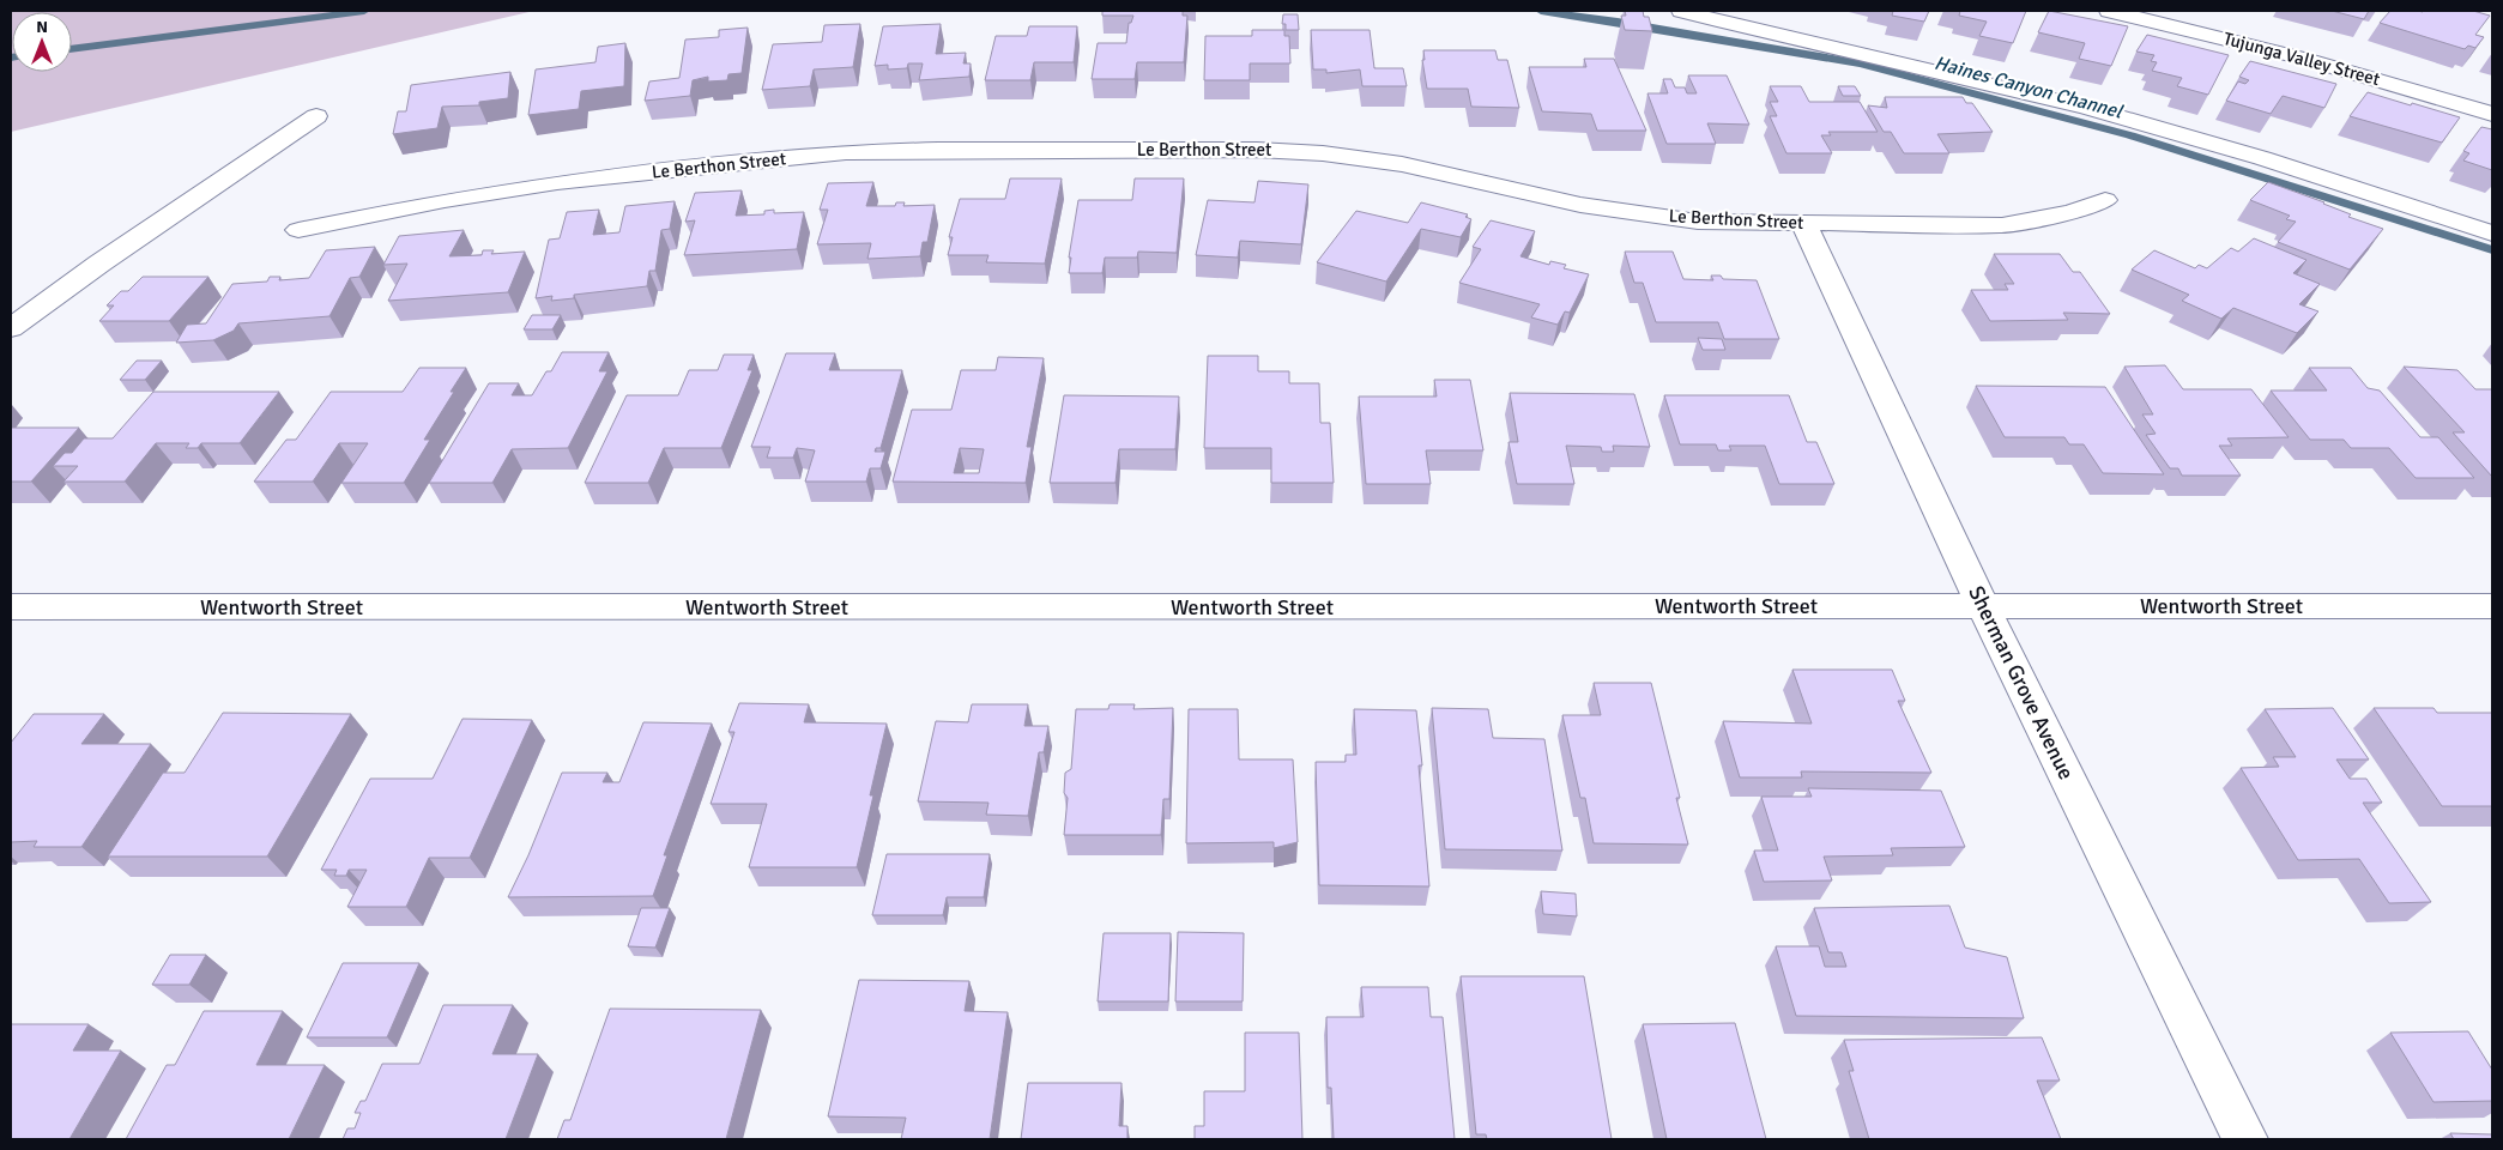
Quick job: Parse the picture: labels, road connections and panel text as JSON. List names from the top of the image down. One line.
{"streets":{"street":["Tujunga Valley Street","Le Berthon Street","Wentworth Street","Sherman Grove Avenue"]},"crossings":[["Le Berthon Street","Sherman Grove Avenue"],["Wentworth Street","Sherman Grove Avenue"]],"water":["Haines Canyon Channel"],"north":"top"}
